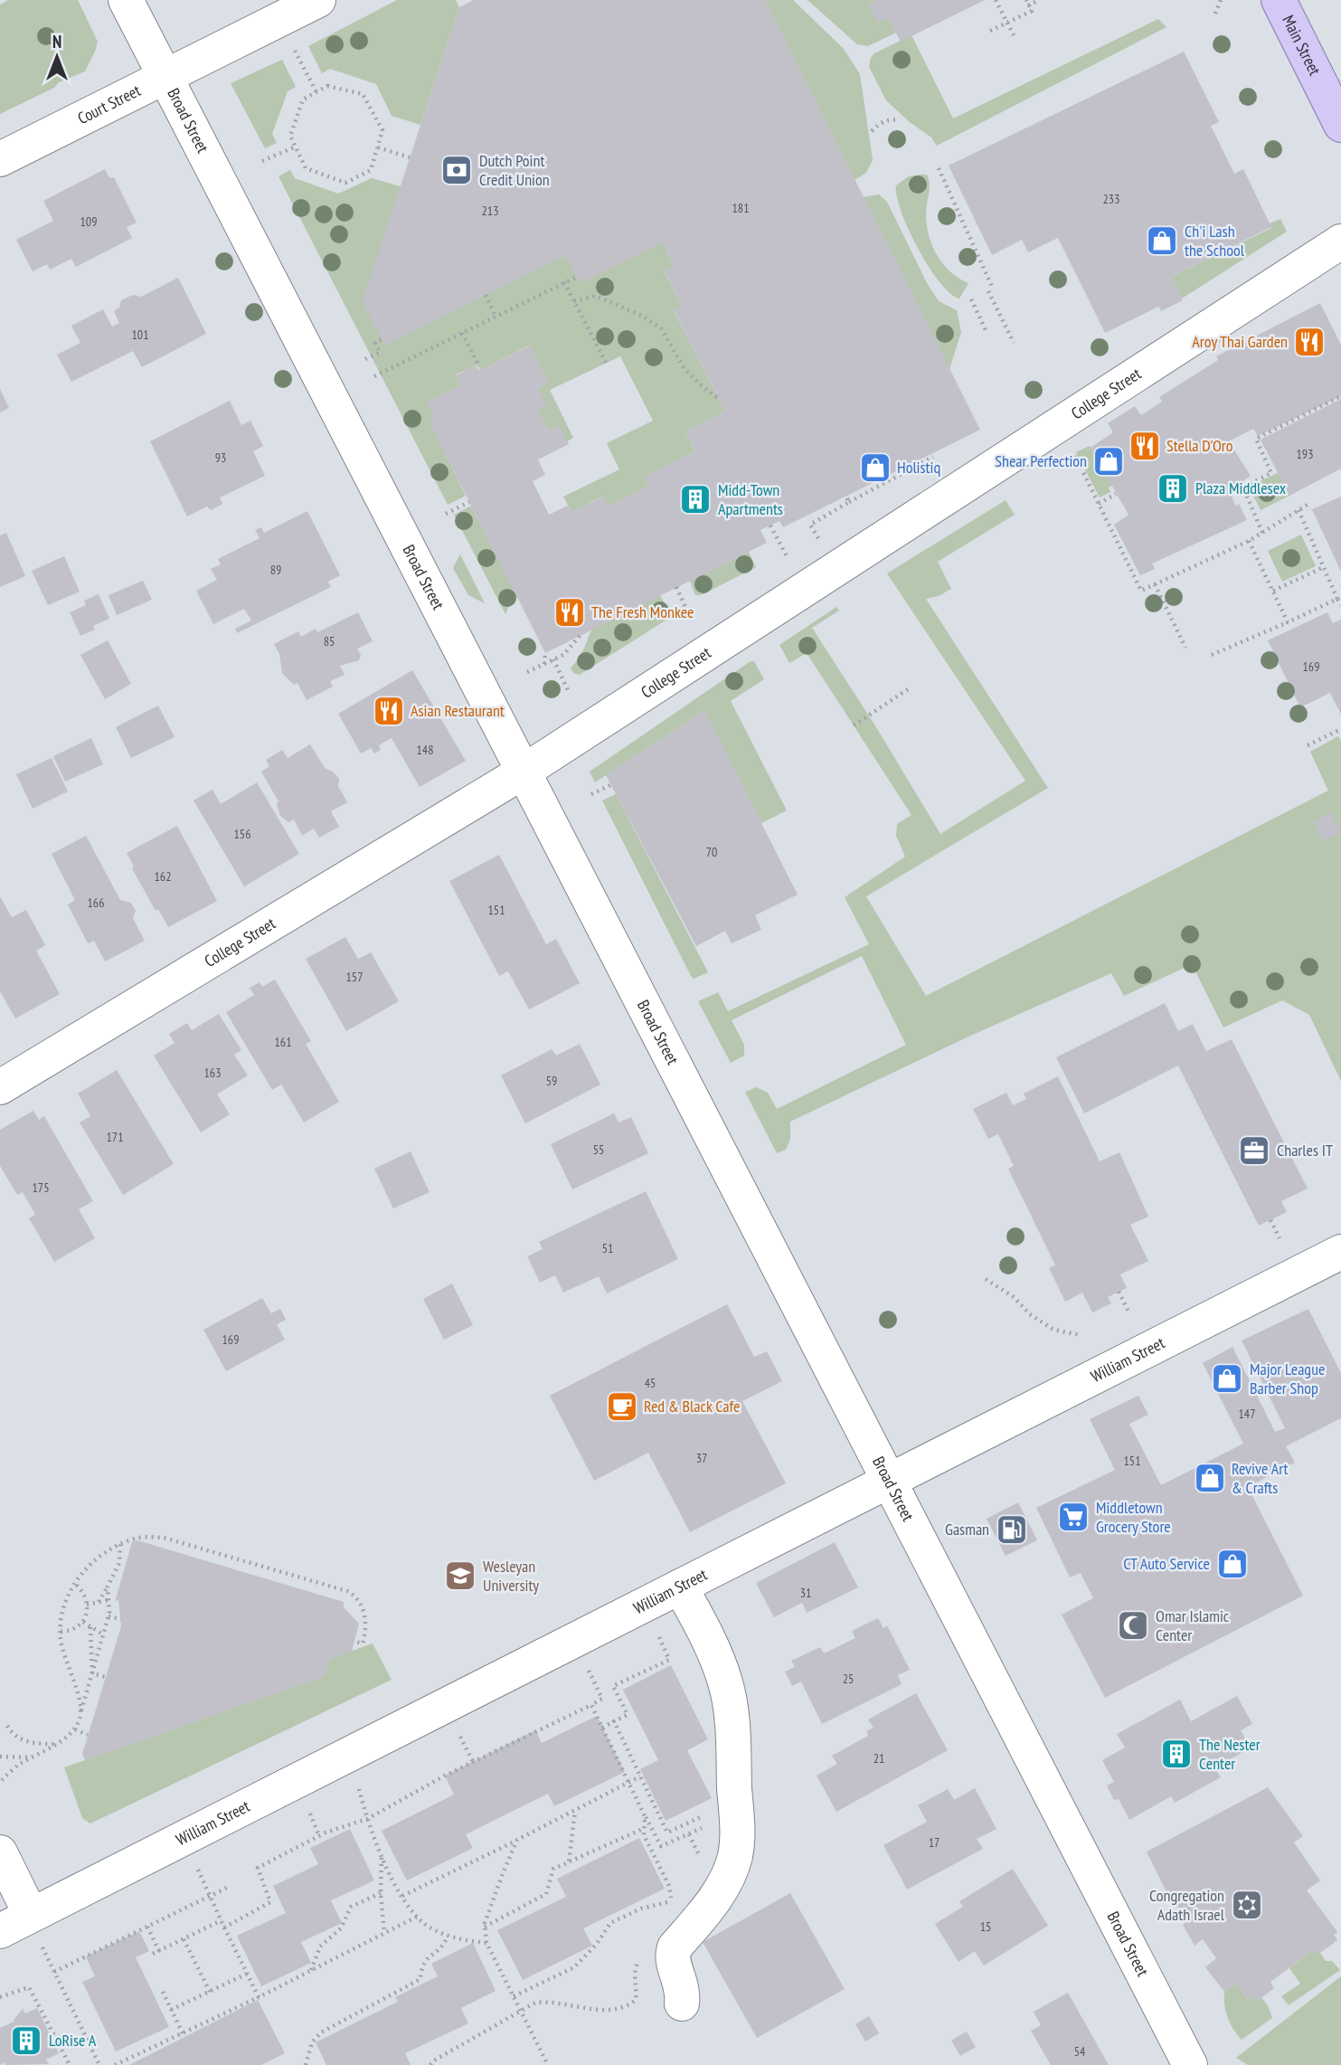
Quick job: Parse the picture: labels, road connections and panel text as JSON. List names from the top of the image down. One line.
{"streets":{"main road":["Main Street"],"street":["Court Street","Broad Street","College Street","William Street"]},"crossings":[["Court Street","Broad Street"],["Broad Street","College Street"],["Broad Street","William Street"]],"places":{"bank":["Dutch Point Credit Union"],"shop":["Ch'i Lash the School","Shear Perfection","Holistiq","Major League Barber Shop","Revive Art & Crafts","CT Auto Service"],"restaurant":["Aroy Thai Garden","Stella D'Oro","The Fresh Monkee","Asian Restaurant"],"building":["Plaza Middlesex","Midd-Town Apartments","The Nester Center","LoRise A"],"office":["Charles IT"],"cafe":["Red & Black Cafe"],"supermarket":["Middletown Grocery Store"],"fuel station":["Gasman"],"school or university":["Wesleyan University"],"mosque":["Omar Islamic Center"],"synagogue":["Congregation Adath Israel"]},"house_numbers":["233","181","213","109","101","193","93","89","85","169","148","156","70","162","166","151","157","161","163","59","171","55","175","51","169","45","147","37","151","31","25","21","17","15","54"],"north":"top"}
